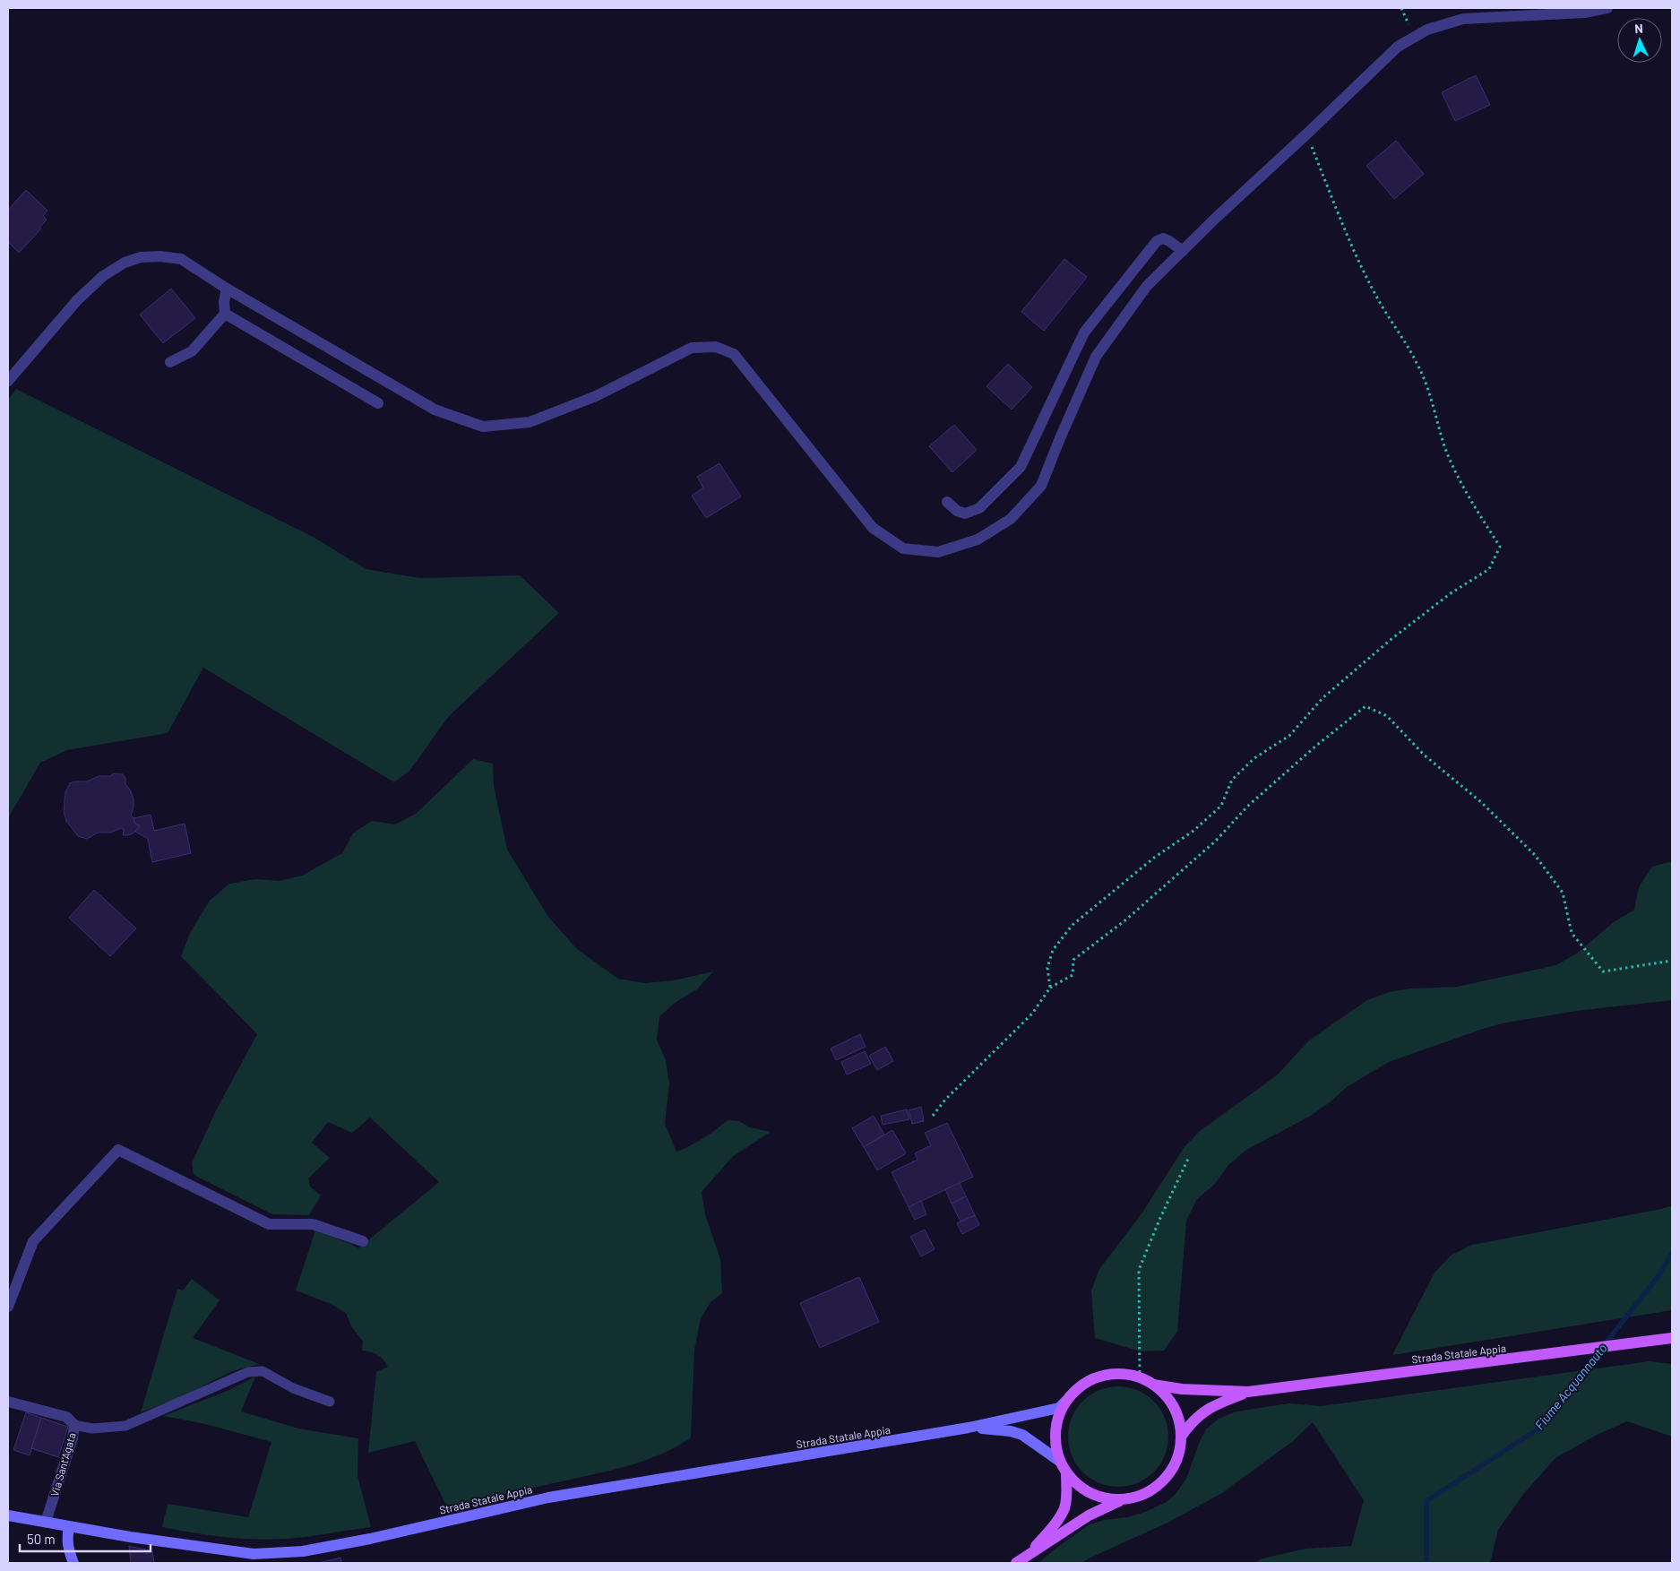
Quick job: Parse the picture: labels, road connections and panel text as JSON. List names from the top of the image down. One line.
{"streets":{"main road":["Strada Statale Appia"],"street":["Via Sant'Agata"]},"crossings":[["Strada Statale Appia","Via Sant'Agata"]],"water":["Fiume Acquannauto"],"scale_bar":"50 m","north":"top"}
